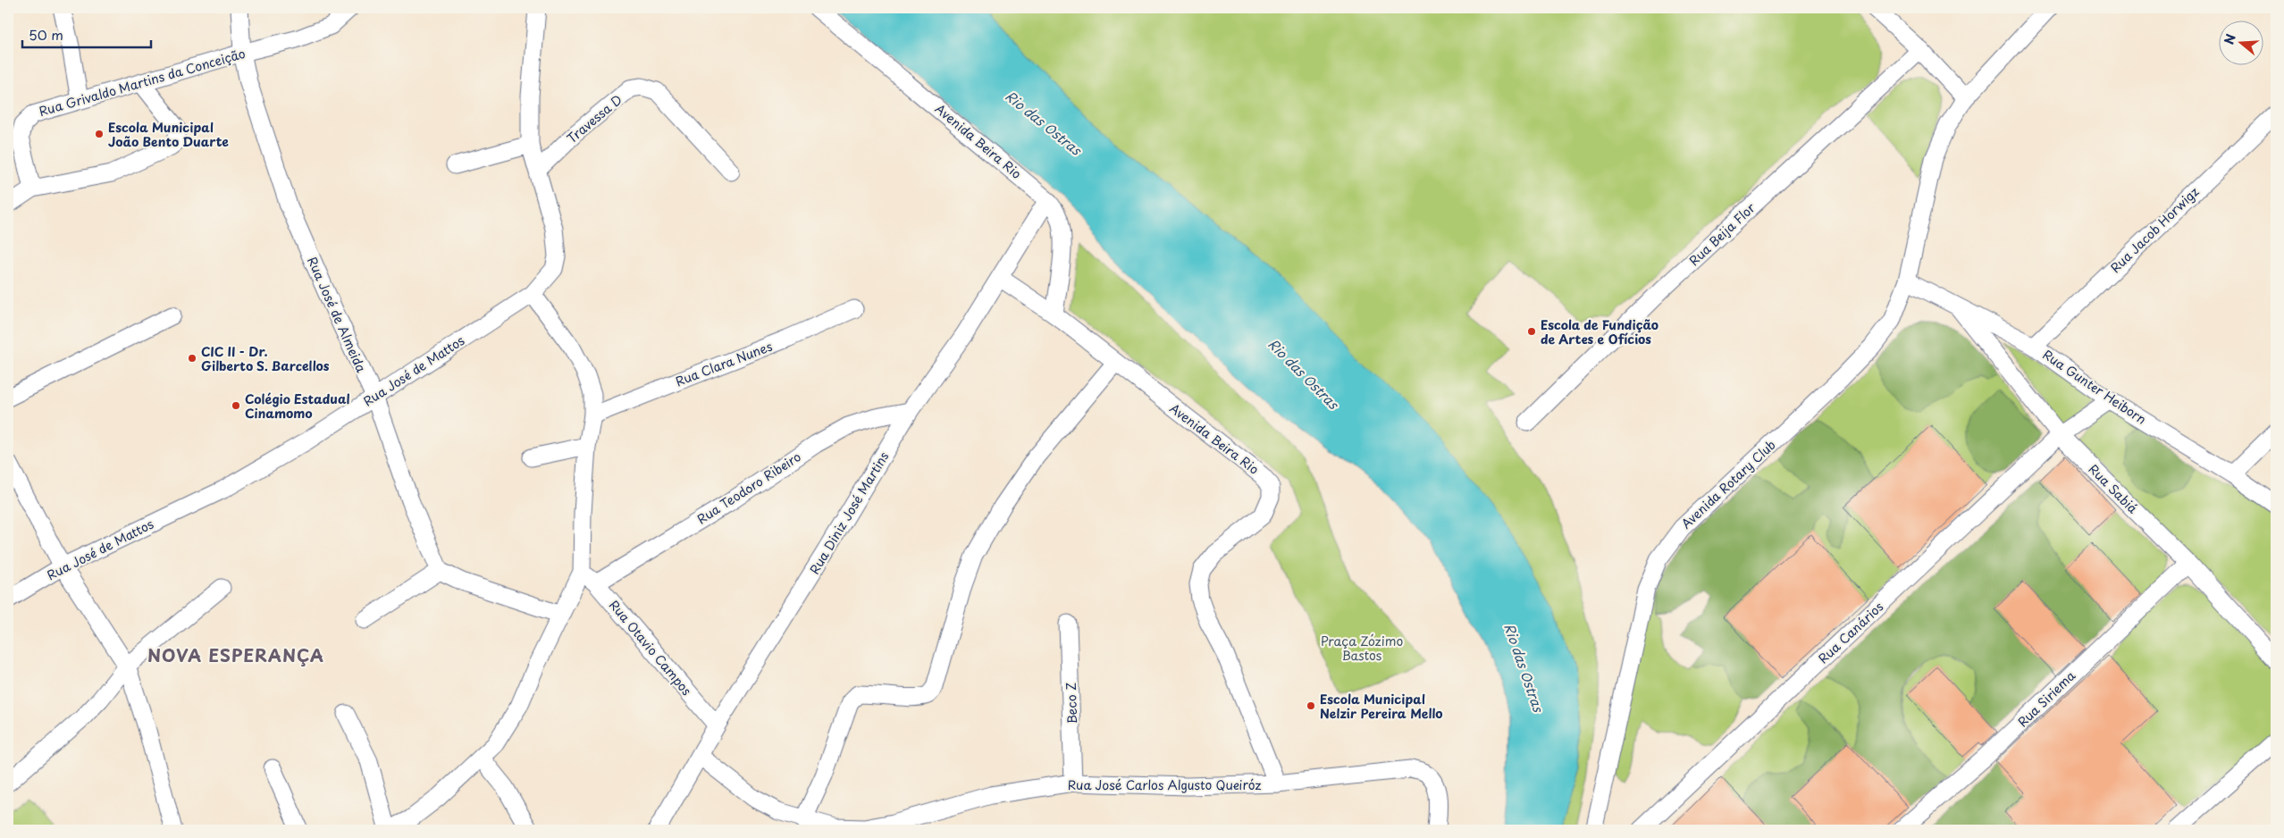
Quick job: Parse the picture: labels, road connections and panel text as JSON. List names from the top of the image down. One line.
{"streets":{"street":["Rua Grivaldo Martins da Conceição","Travessa D","Avenida Beira Rio","Rua Jacob Horwigz","Rua Beija Flor","Rua José de Almeida","Rua Clara Nunes","Rua José de Mattos","Rua Gunter Heiborn","Avenida Rotary Club","Rua Teodoro Ribeiro","Rua Sabiá","Rua Diniz José Martins","Rua Canários","Rua Otavio Campos","Rua Siriema","Beco Z","Rua José Carlos Algusto Queiróz"]},"crossings":[["Rua Grivaldo Martins da Conceição","Rua José de Almeida"],["Travessa D","Rua José de Mattos"],["Avenida Beira Rio","Rua Diniz José Martins"],["Avenida Beira Rio","Rua José Carlos Algusto Queiróz"],["Rua Jacob Horwigz","Rua Gunter Heiborn"],["Rua José de Almeida","Rua José de Mattos"],["Rua Gunter Heiborn","Avenida Rotary Club"],["Rua Gunter Heiborn","Rua Sabiá"],["Rua Gunter Heiborn","Rua Canários"],["Rua Teodoro Ribeiro","Rua Diniz José Martins"],["Rua Teodoro Ribeiro","Rua Otavio Campos"],["Rua Sabiá","Rua Canários"],["Rua Sabiá","Rua Siriema"],["Rua Diniz José Martins","Rua Otavio Campos"],["Rua Diniz José Martins","Rua José Carlos Algusto Queiróz"],["Beco Z","Rua José Carlos Algusto Queiróz"]],"districts":["NOVA ESPERANÇA"],"water":["Rio das Ostras"],"parks":["Praça Zózimo Bastos"],"places":["Escola Municipal João Bento Duarte","Escola de Fundição de Artes e Ofícios","CIC II - Dr. Gilberto S. Barcellos","Colégio Estadual Cinamomo","Escola Municipal Nelzir Pereira Mello"],"scale_bar":"50 m","north":"left"}
